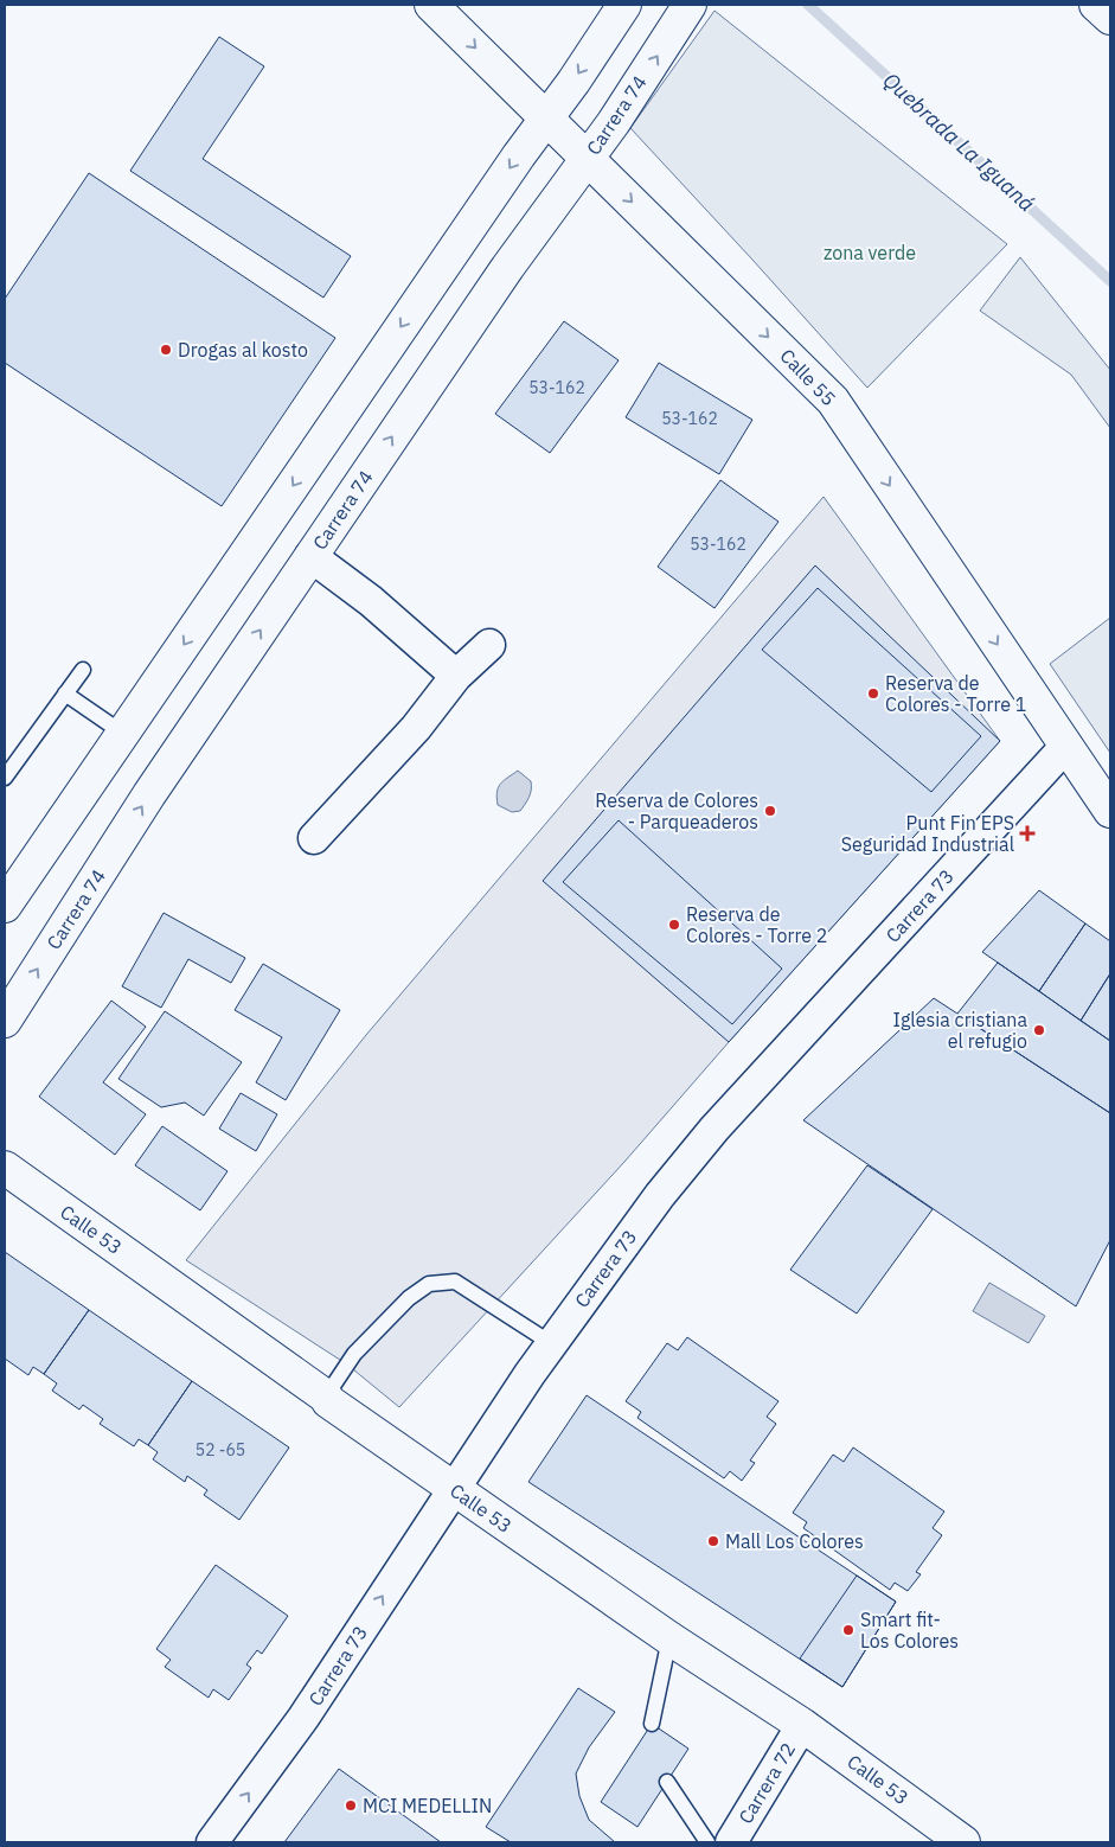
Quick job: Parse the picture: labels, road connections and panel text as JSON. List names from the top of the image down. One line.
{"streets":{"main road":["Carrera 74","Calle 55","Calle 53"],"street":["Carrera 73","Carrera 72"]},"crossings":[["Carrera 74","Calle 55"],["Calle 55","Carrera 73"],["Carrera 73","Calle 53"],["Calle 53","Carrera 72"]],"one_way":["Calle 55"],"water":["Quebrada La Iguaná"],"parks":["zona verde"],"places":{"other":["Drogas al kosto","Reserva de Colores - Torre 1","Reserva de Colores - Parqueaderos","Reserva de Colores - Torre 2","Iglesia cristiana el refugio","Mall Los Colores","Smart fit- Los Colores","MCI MEDELLIN"],"health":["Punt Fin EPS Seguridad Industrial"]},"house_numbers":["53-162","53-162","53-162","52 -65"]}
